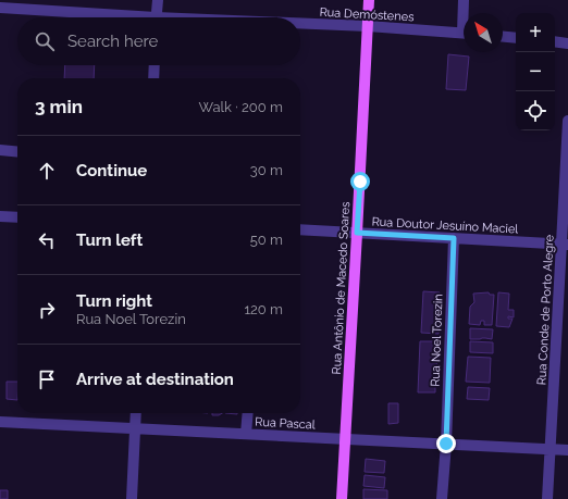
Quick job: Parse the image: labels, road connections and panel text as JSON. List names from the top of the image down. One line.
{"streets":{"main road":["Rua Antônio de Macedo Soares"],"street":["Rua Demóstenes","Rua Doutor Jesuíno Maciel","Rua Conde de Porto Alegre","Rua Noel Torezin","Rua Pascal"]},"crossings":[["Rua Demóstenes","Rua Antônio de Macedo Soares"],["Rua Doutor Jesuíno Maciel","Rua Antônio de Macedo Soares"],["Rua Doutor Jesuíno Maciel","Rua Conde de Porto Alegre"],["Rua Doutor Jesuíno Maciel","Rua Noel Torezin"],["Rua Antônio de Macedo Soares","Rua Pascal"],["Rua Conde de Porto Alegre","Rua Pascal"],["Rua Noel Torezin","Rua Pascal"]],"north":"top left","page":{"map_buttons":["+","−"],"search":"Search here","heading":["3 min","Walk · 200 m"],"list":[["Continue","30 m"],["Turn left","50 m"],["Turn right","Rua Noel Torezin","120 m"],"Arrive at destination"]}}
